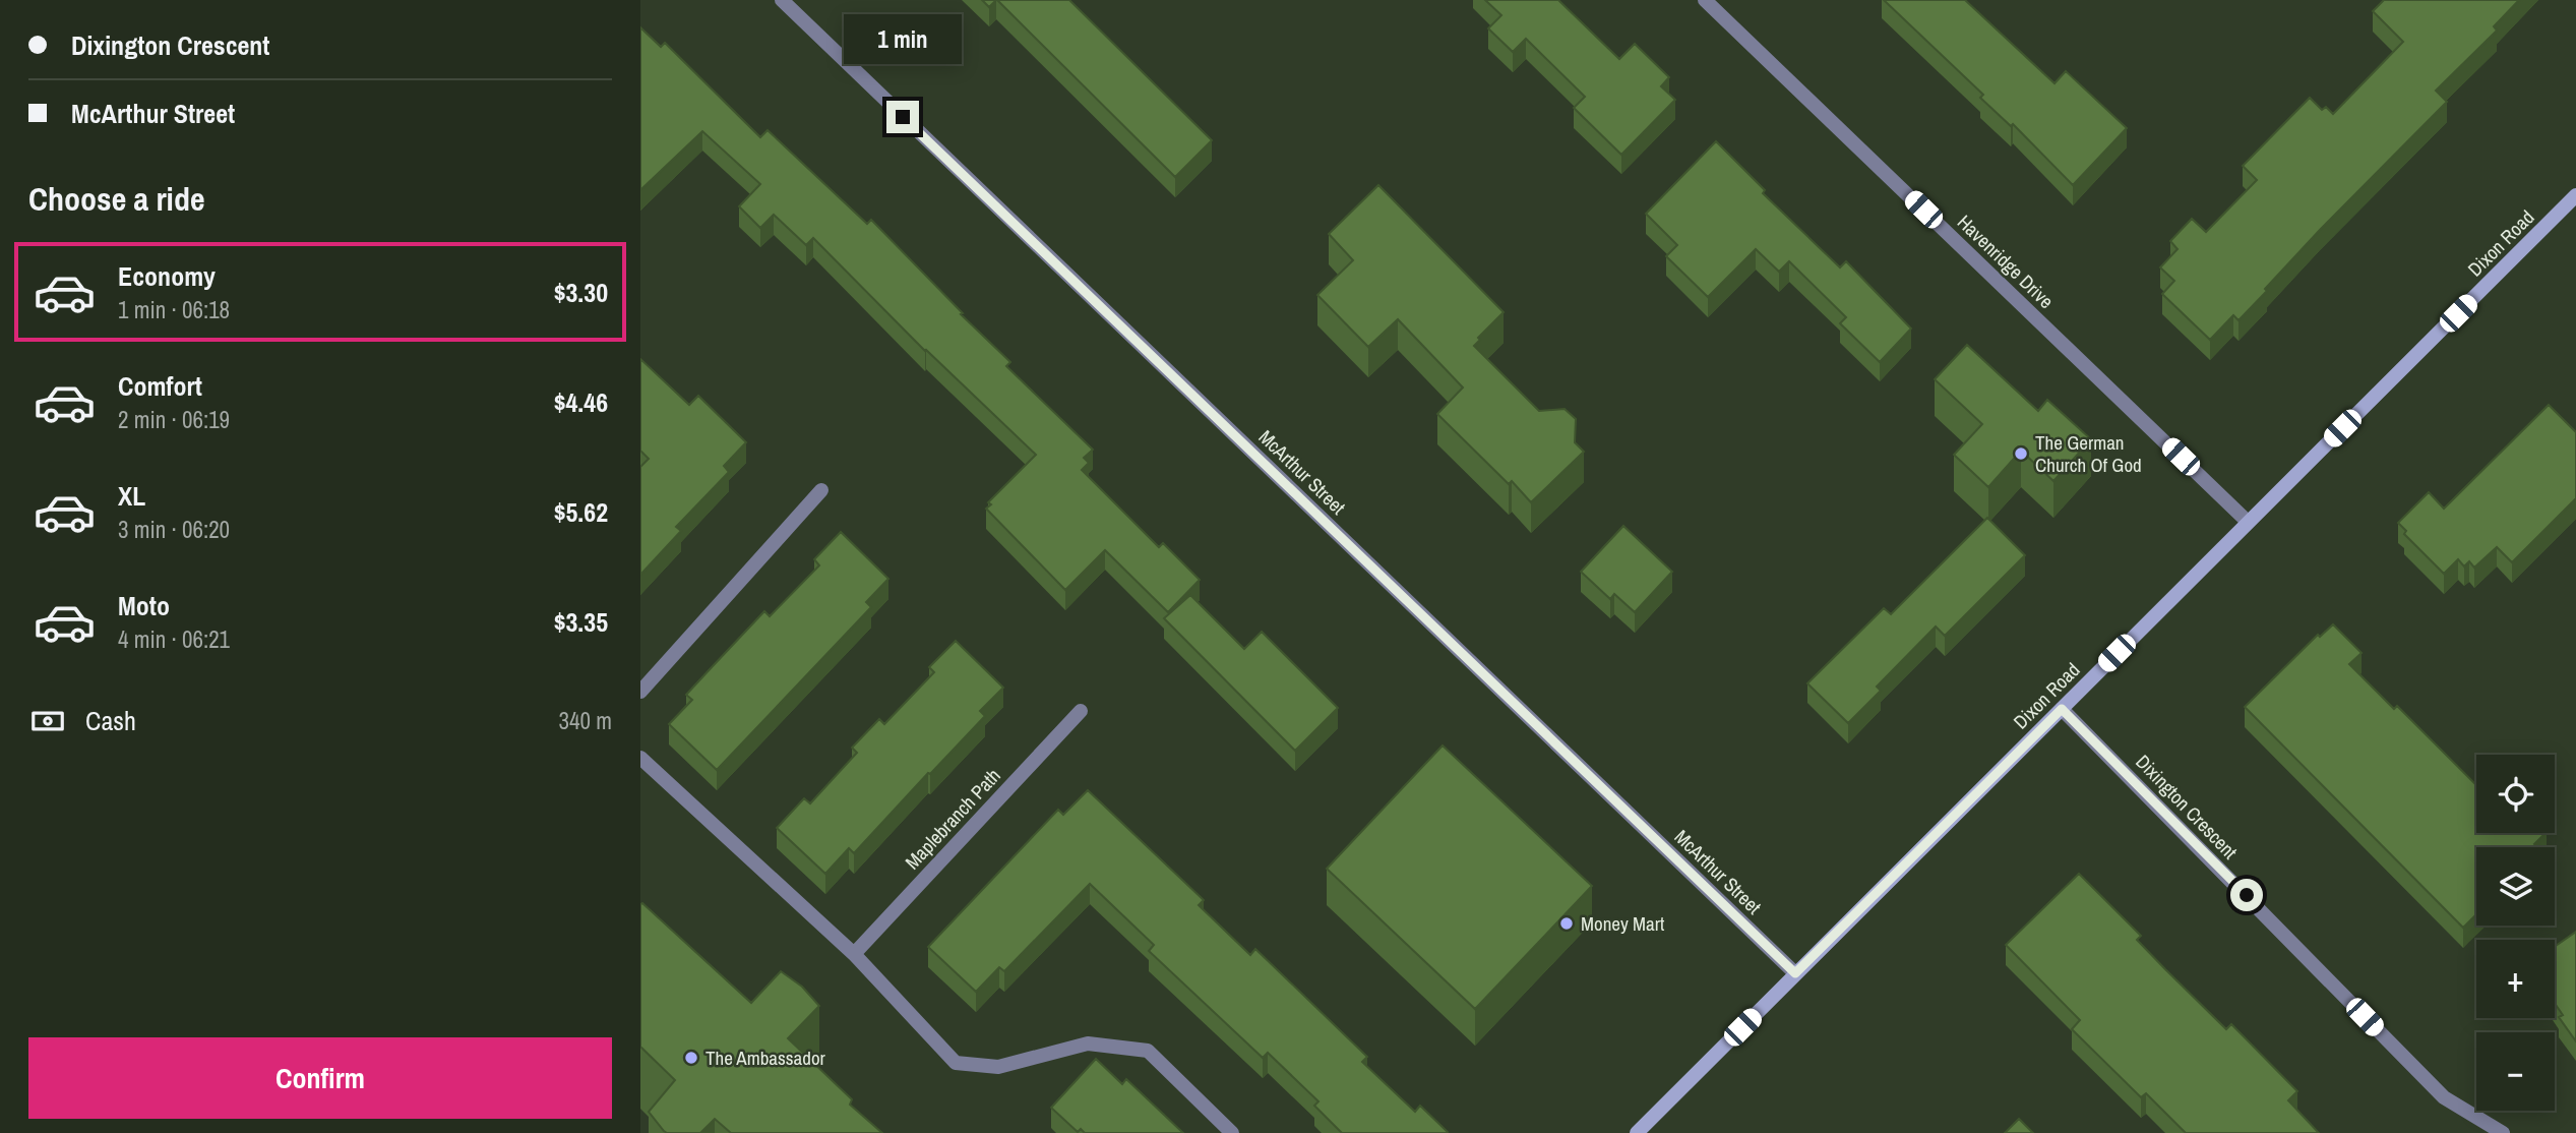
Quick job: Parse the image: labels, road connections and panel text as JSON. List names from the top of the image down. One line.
{"streets":{"main road":["Dixon Road"],"street":["Havenridge Drive","McArthur Street","Dixington Crescent","Maplebranch Path"]},"crossings":[["Dixon Road","Havenridge Drive"],["Dixon Road","McArthur Street"],["Dixon Road","Dixington Crescent"]],"places":["The German Church Of God","Money Mart","The Ambassador"],"page":{"banner":["Dixington Crescent","McArthur Street"],"bubble":"1 min","heading":"Choose a ride","list":[{"name":"Economy","note":"1 min · 06:18","value":"$3.30"},{"name":"Comfort","note":"2 min · 06:19","value":"$4.46"},{"name":"XL","note":"3 min · 06:20","value":"$5.62"},{"name":"Moto","note":"4 min · 06:21","value":"$3.35"}],"pay":["Cash","340 m"],"map_buttons":["+","−"],"buttons":"Confirm"}}
